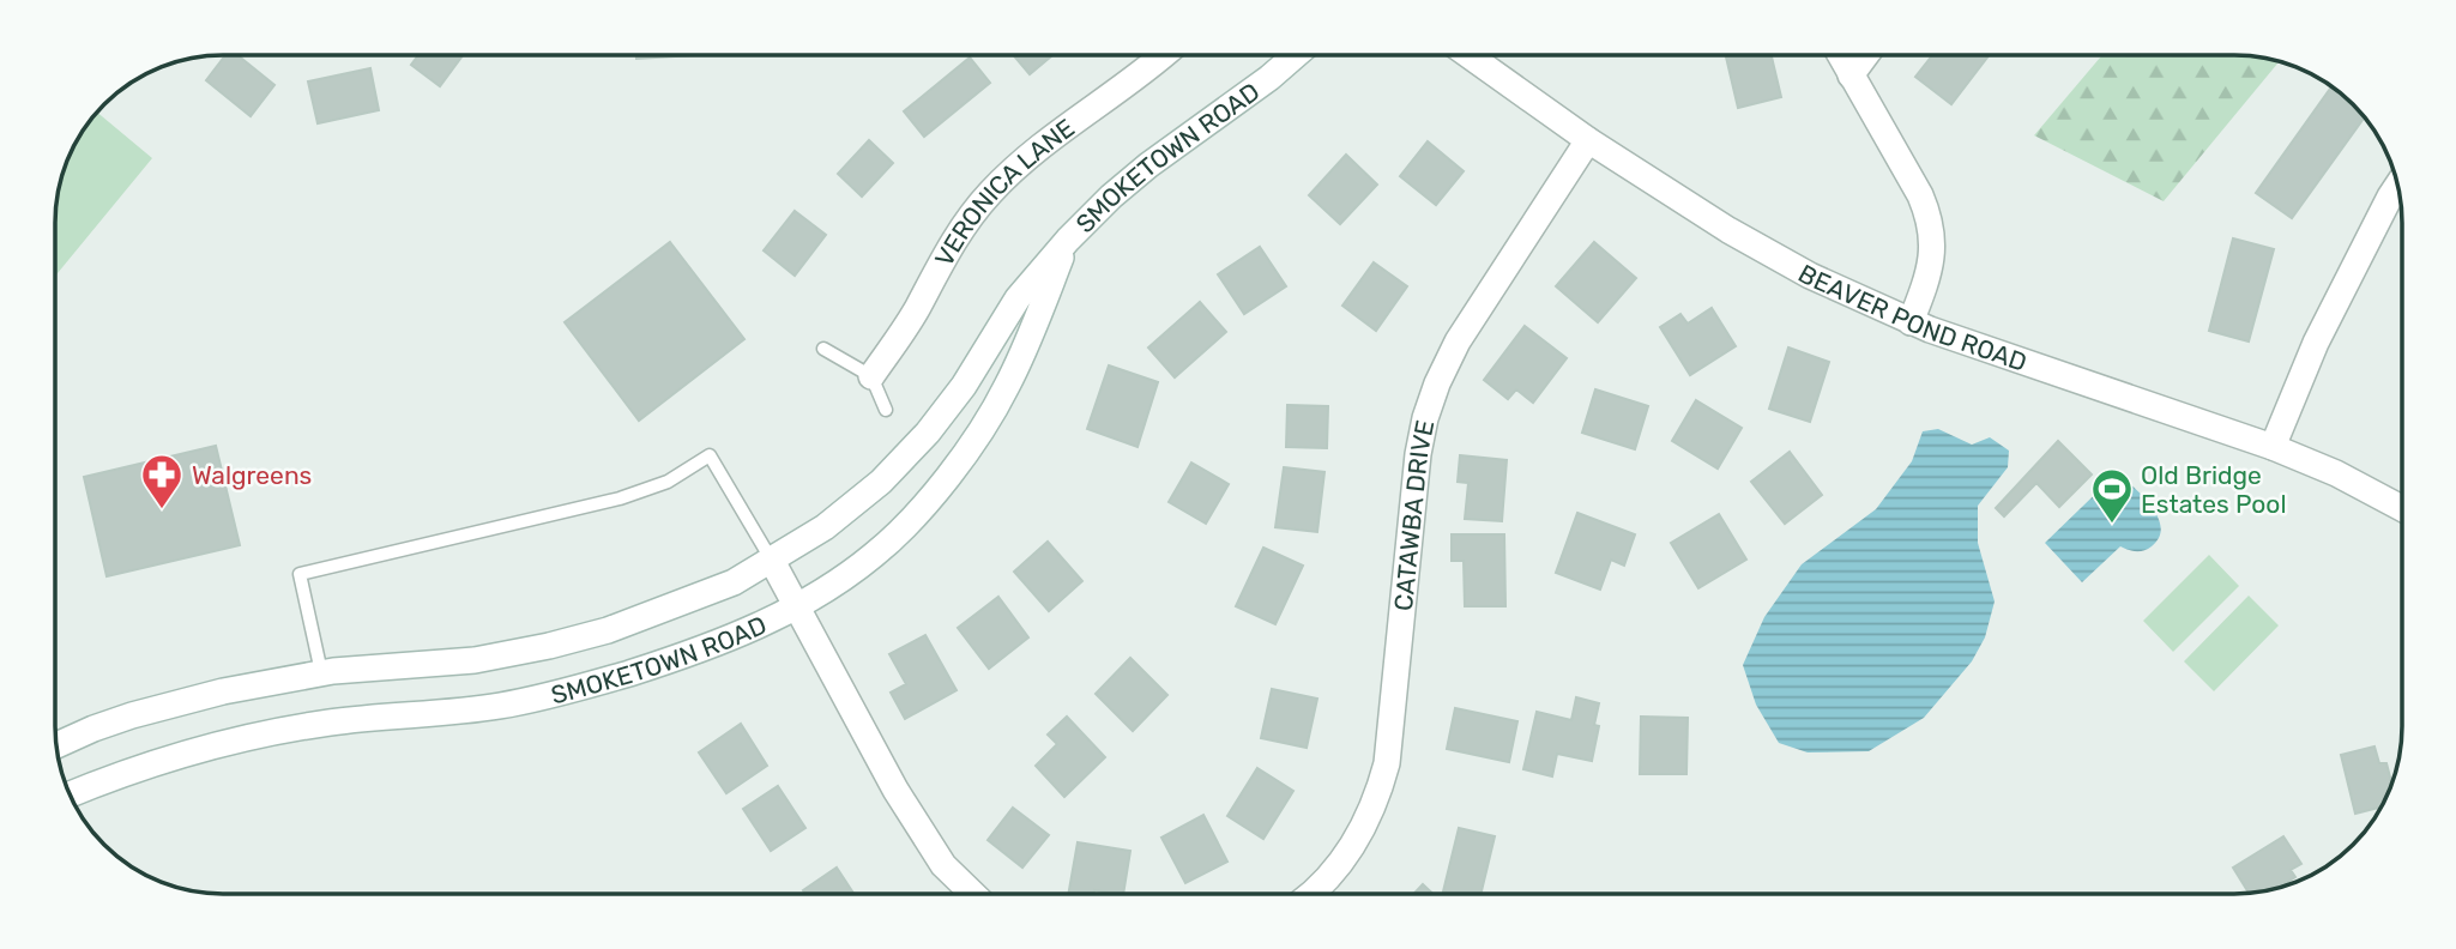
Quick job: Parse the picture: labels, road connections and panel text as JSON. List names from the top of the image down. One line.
{"streets":{"street":["SMOKETOWN ROAD","VERONICA LANE","BEAVER POND ROAD","CATAWBA DRIVE"]},"crossings":[["BEAVER POND ROAD","CATAWBA DRIVE"]],"places":{"pharmacy":["Walgreens"],"sports":["Old Bridge Estates Pool"]}}
